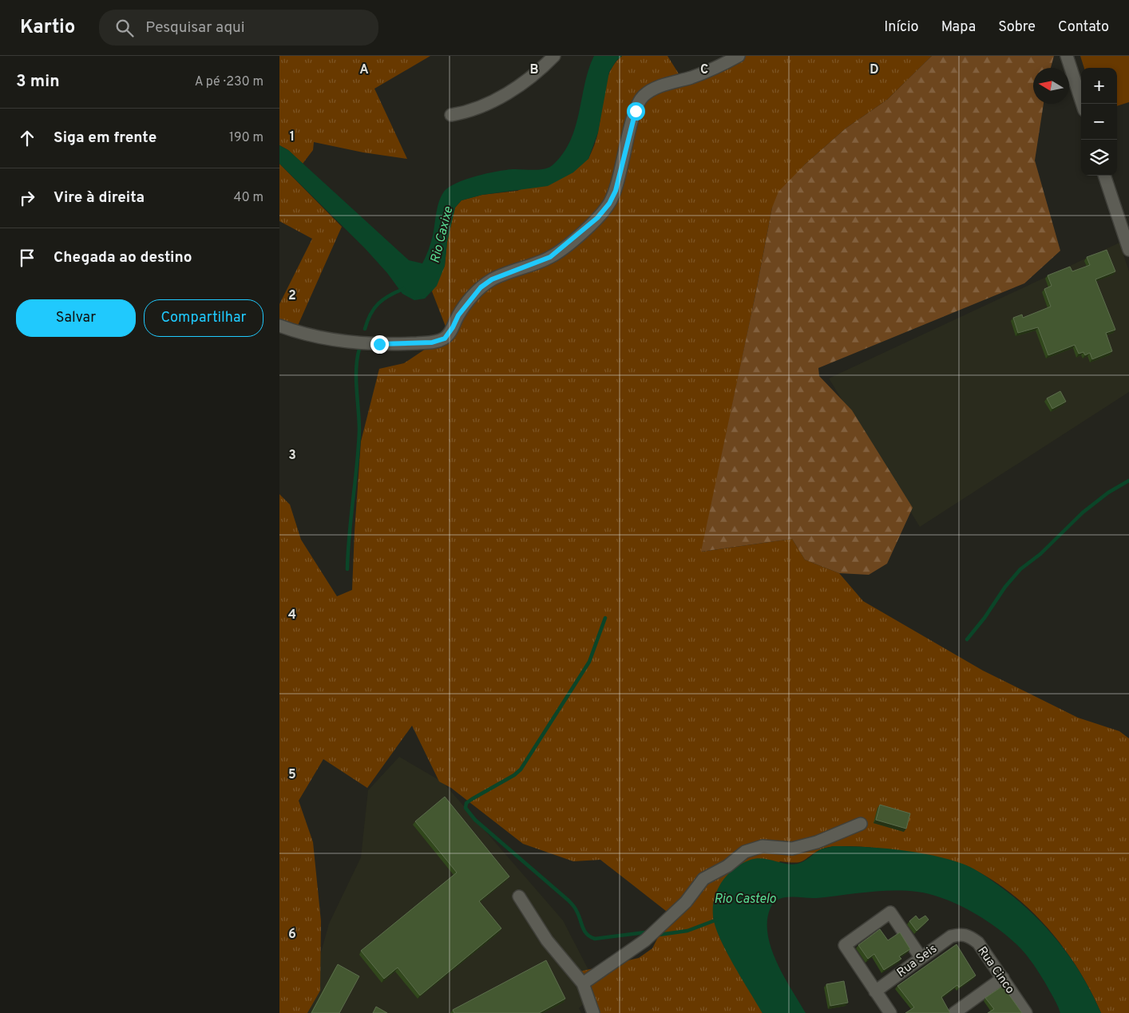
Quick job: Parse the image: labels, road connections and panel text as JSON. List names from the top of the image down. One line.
{"streets":{"street":["Rua Seis","Rua Cinco"]},"crossings":[["Rua Seis","Rua Cinco"]],"water":["Rio Caxixe","Rio Castelo"],"north":"left","page":{"header":"Kartio","search":"Pesquisar aqui","nav":["Início","Mapa","Sobre","Contato"],"heading":["3 min","A pé · 230 m"],"map_buttons":["+","−"],"list":[["Siga em frente","190 m"],["Vire à direita","40 m"],"Chegada ao destino"],"buttons":["Salvar","Compartilhar"]},"grid":{"columns":["A","B","C","D"],"rows":["1","2","3","4","5","6"]}}
